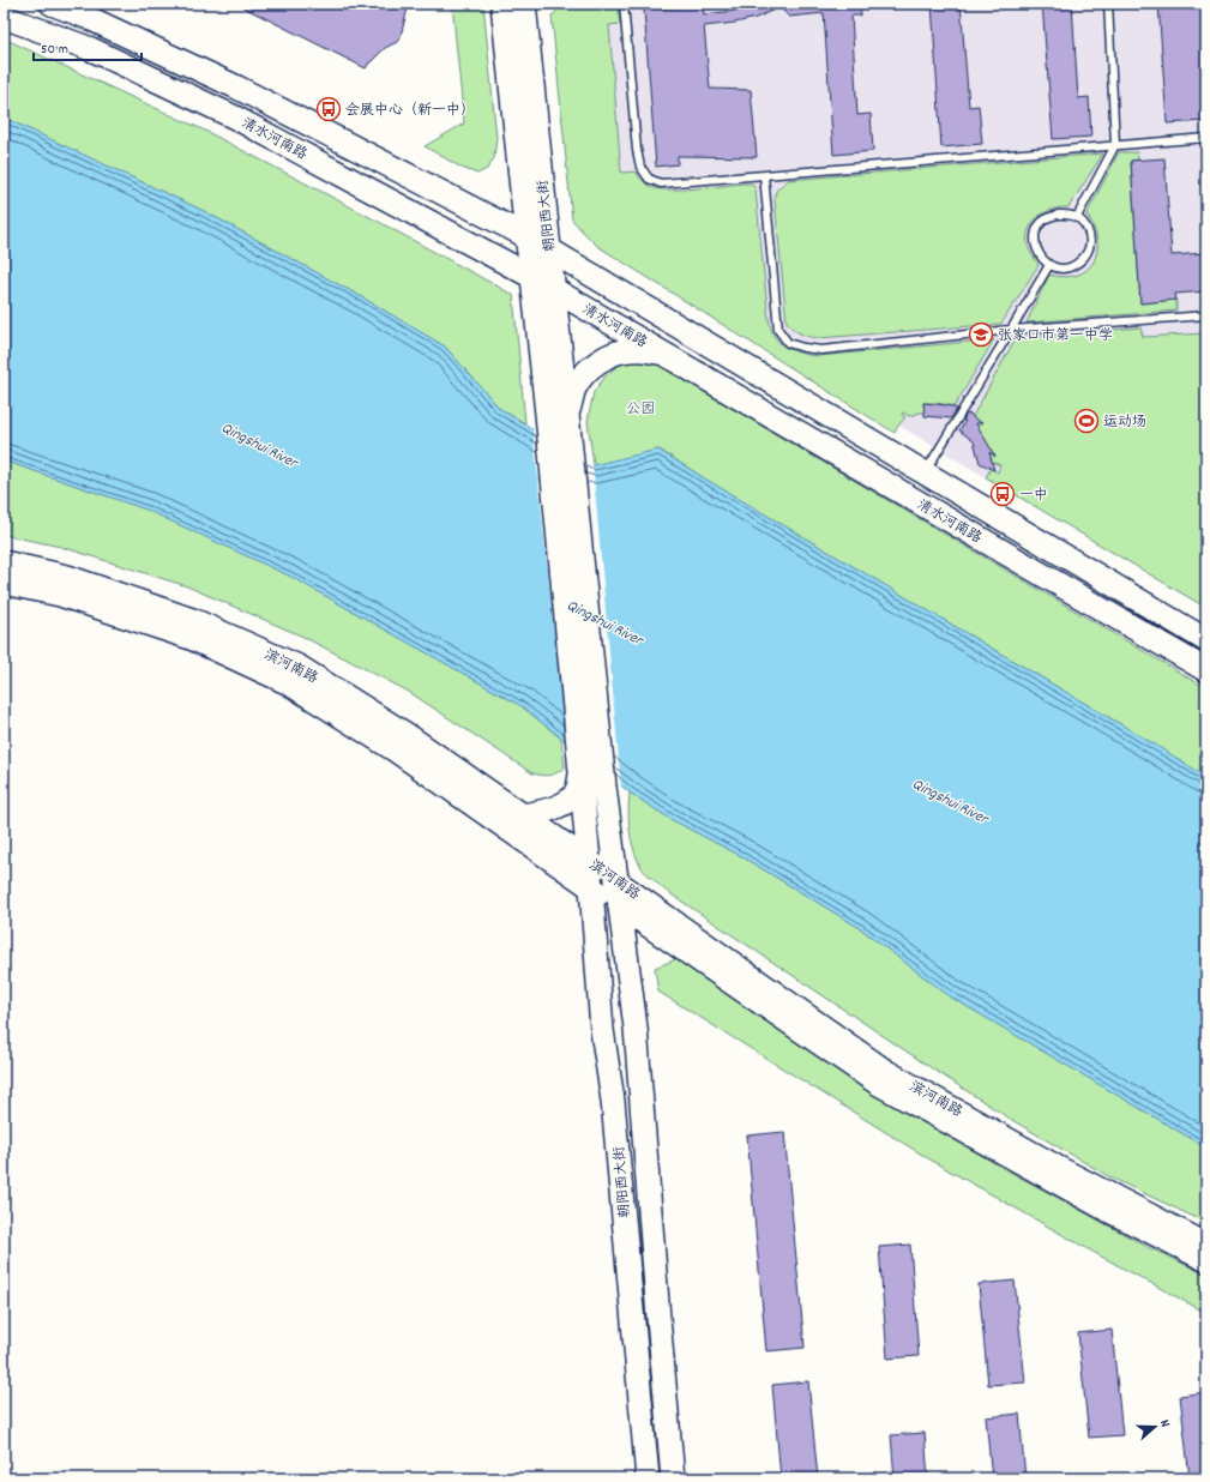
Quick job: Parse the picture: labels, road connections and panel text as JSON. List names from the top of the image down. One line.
{"streets":{"main road":["清水河南路","朝阳西大街","滨河南路"]},"crossings":[["清水河南路","朝阳西大街"],["朝阳西大街","滨河南路"]],"water":["Qingshui River"],"parks":["公园"],"places":{"bus stop":["会展中心（新一中）","一中"],"school or university":["张家口市第一中学"],"sports":["运动场"]},"scale_bar":"50 m","north":"right"}
